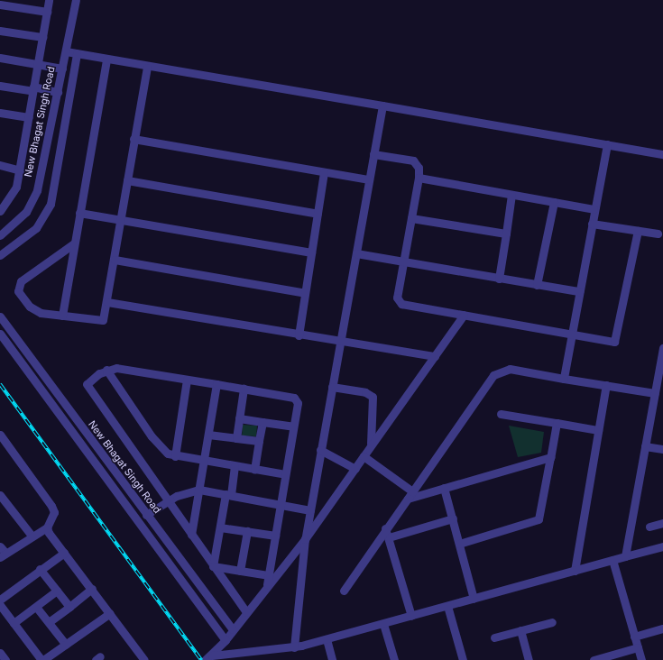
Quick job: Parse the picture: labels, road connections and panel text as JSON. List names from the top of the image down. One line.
{"streets":{"street":["New Bhagat Singh Road"]}}
